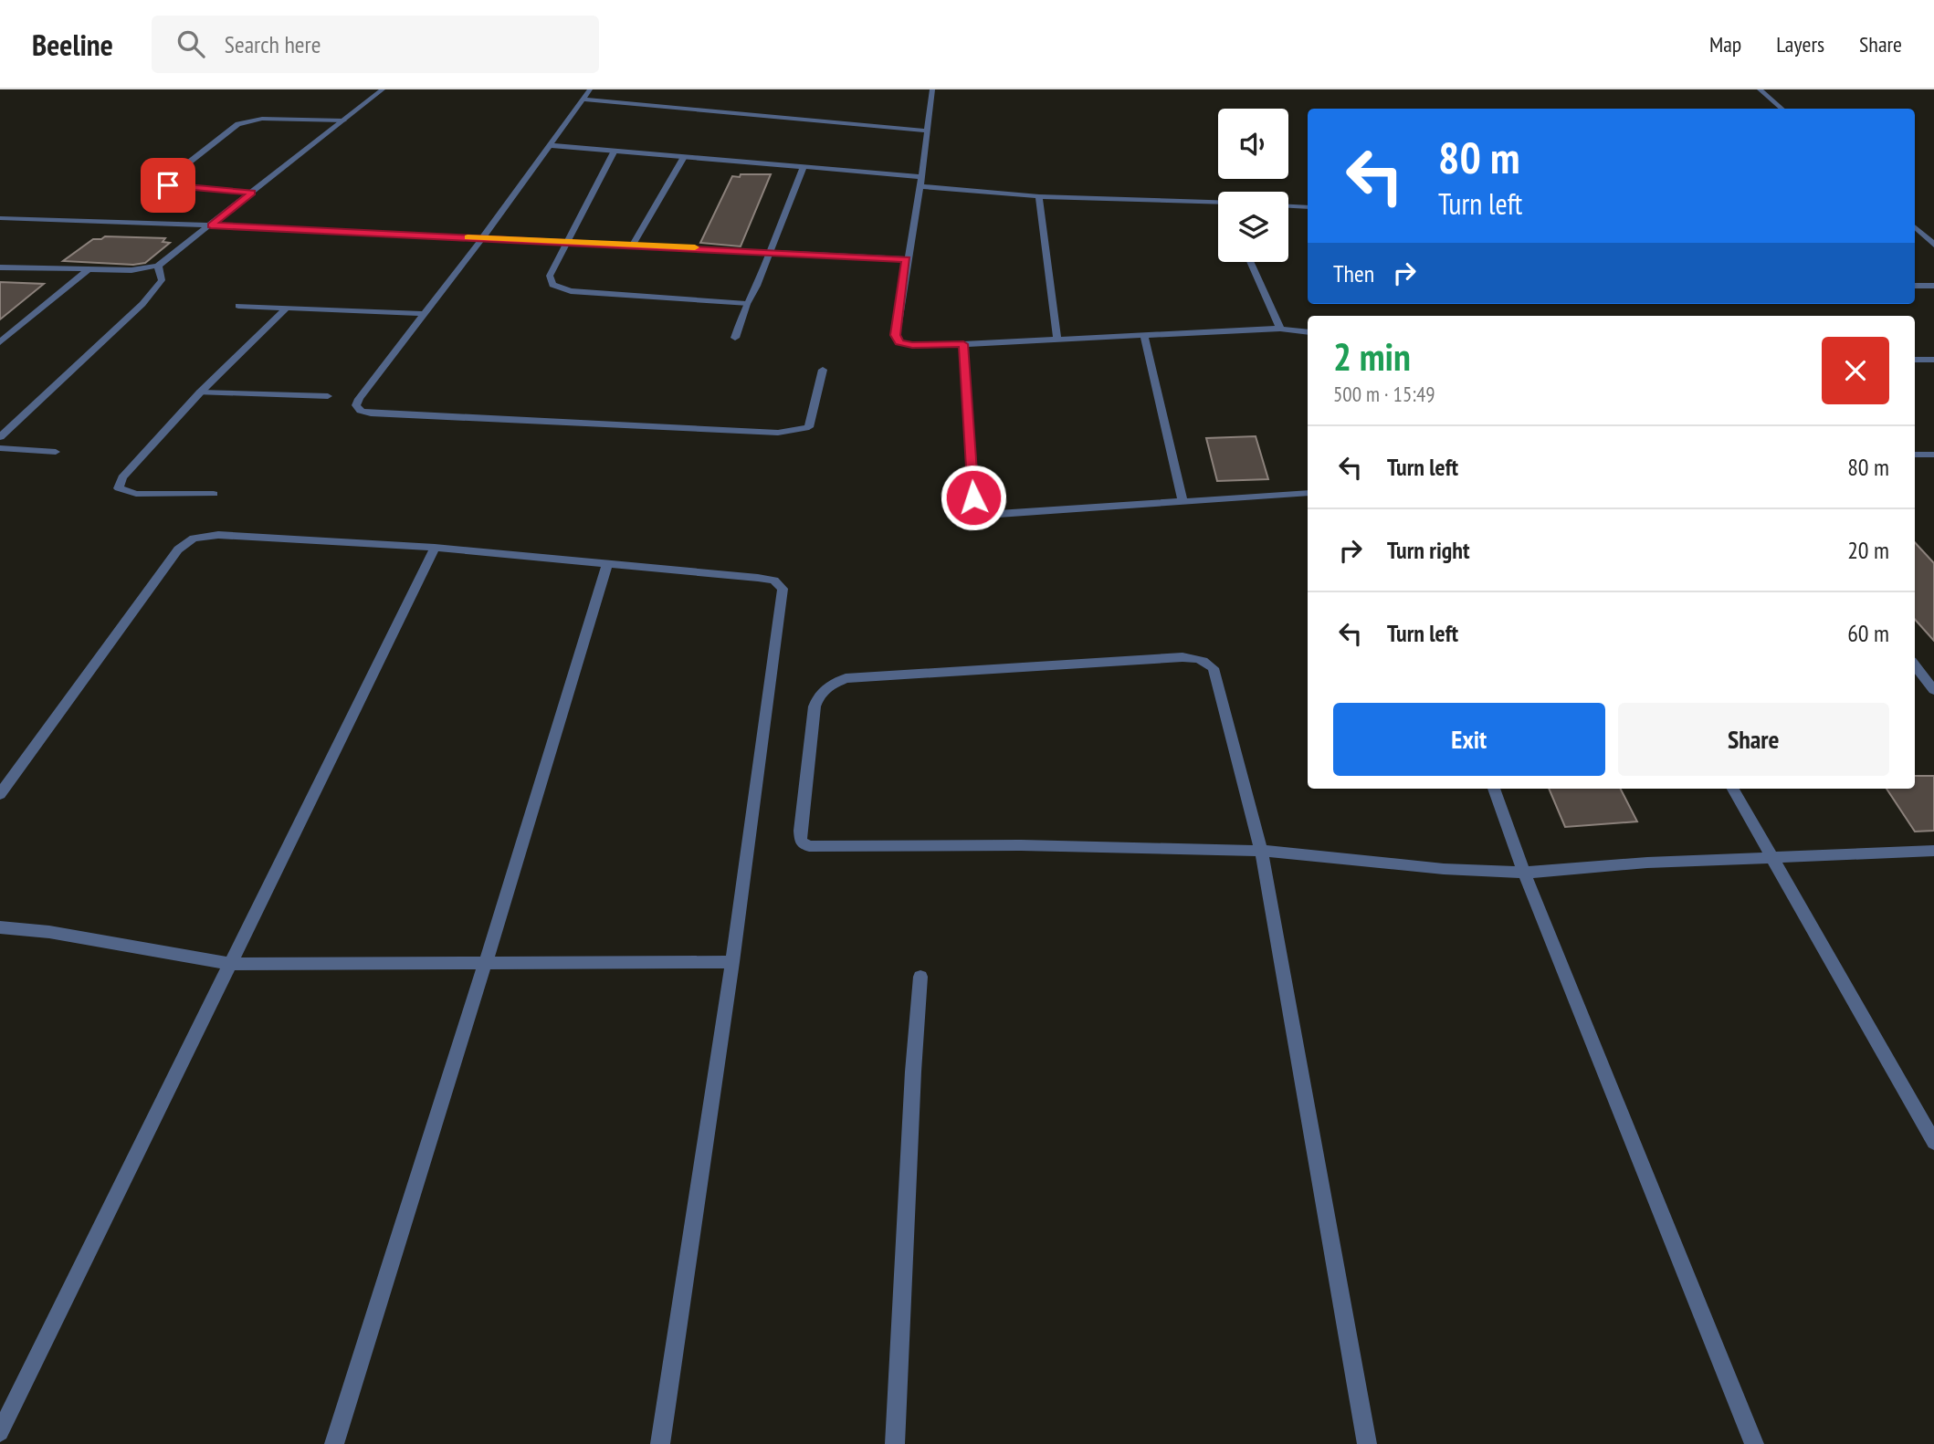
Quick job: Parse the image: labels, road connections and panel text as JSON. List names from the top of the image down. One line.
{"page":{"header":"Beeline","search":"Search here","nav":["Map","Layers","Share"],"turn":["80 m","Turn left"],"then":"Then","heading":["2 min","500 m · 15:49"],"list":[{"name":"Turn left","value":"80 m"},{"name":"Turn right","value":"20 m"},{"name":"Turn left","value":"60 m"}],"buttons":["Exit","Share"]}}
